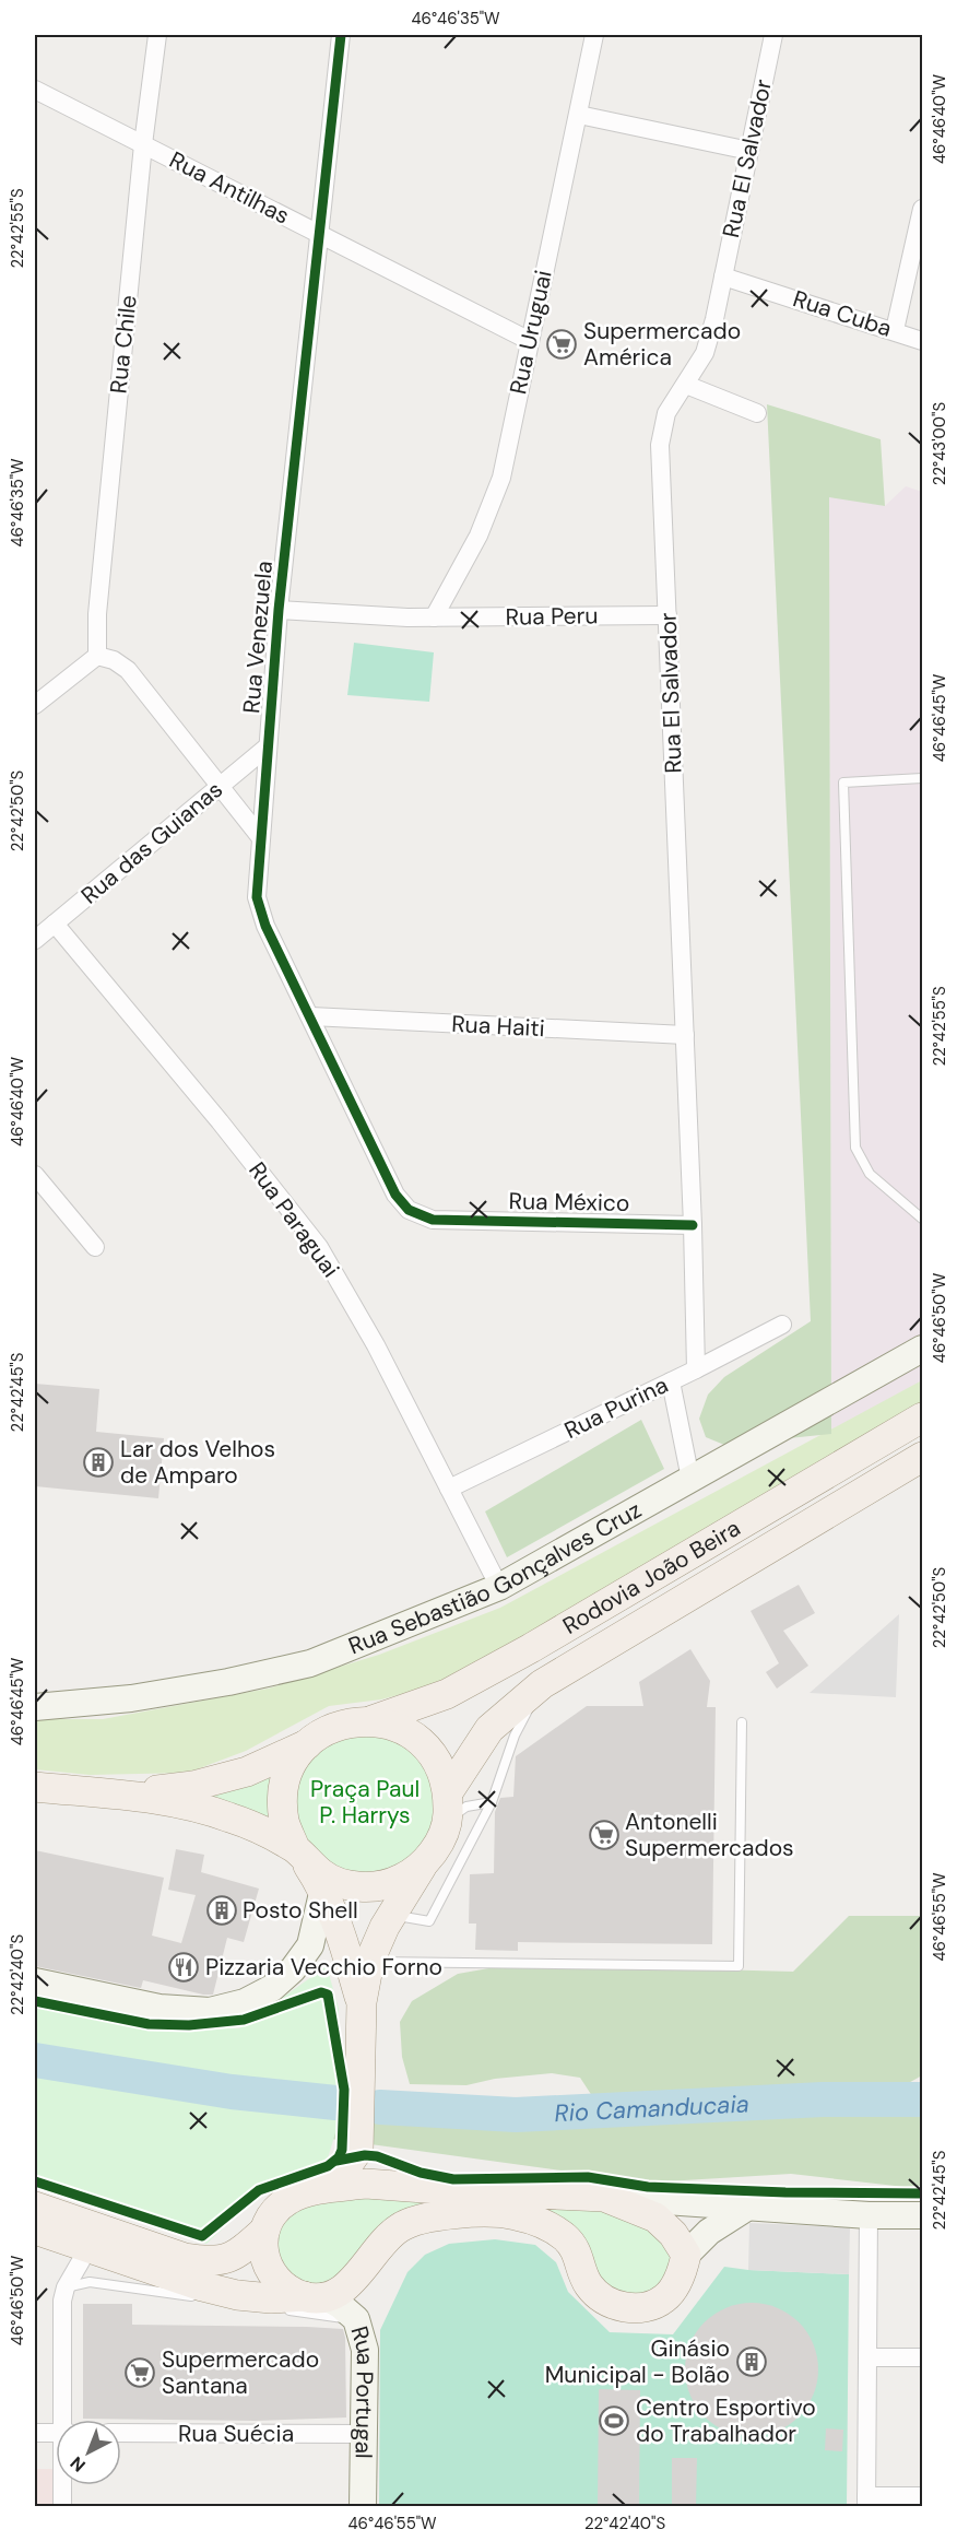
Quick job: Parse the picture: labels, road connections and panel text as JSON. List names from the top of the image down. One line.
{"streets":{"main road":["Rodovia João Beira"],"street":["Rua El Salvador","Rua Antilhas","Rua Cuba","Rua Uruguai","Rua Chile","Rua Peru","Rua Venezuela","Rua das Guianas","Rua Haiti","Rua México","Rua Paraguai","Rua Purina","Rua Sebastião Gonçalves Cruz","Rua Portugal","Rua Suécia"]},"crossings":[["Rua El Salvador","Rua Cuba"],["Rua El Salvador","Rua Peru"],["Rua El Salvador","Rua Haiti"],["Rua El Salvador","Rua México"],["Rua El Salvador","Rua Purina"],["Rua Antilhas","Rua Uruguai"],["Rua Antilhas","Rua Chile"],["Rua Antilhas","Rua Venezuela"],["Rua Uruguai","Rua Peru"],["Rua Peru","Rua Venezuela"],["Rua Venezuela","Rua das Guianas"],["Rua Venezuela","Rua Haiti"],["Rua Venezuela","Rua México"],["Rua das Guianas","Rua Paraguai"],["Rua Paraguai","Rua Purina"],["Rua Paraguai","Rua Sebastião Gonçalves Cruz"],["Rua Portugal","Rua Suécia"]],"water":["Rio Camanducaia"],"parks":["Praça Paul P. Harrys"],"places":{"supermarket":["Supermercado América","Antonelli Supermercados","Supermercado Santana"],"building":["Lar dos Velhos de Amparo","Posto Shell","Ginásio Municipal - Bolão"],"restaurant":["Pizzaria Vecchio Forno"],"sports":["Centro Esportivo do Trabalhador"]},"north":"bottom left","coordinates":["46°46'35\"W","46°46'40\"W","22°42'55\"S","22°43'00\"S","46°46'45\"W","22°42'50\"S","46°46'50\"W","22°42'45\"S","46°46'55\"W","22°42'40\"S"]}
